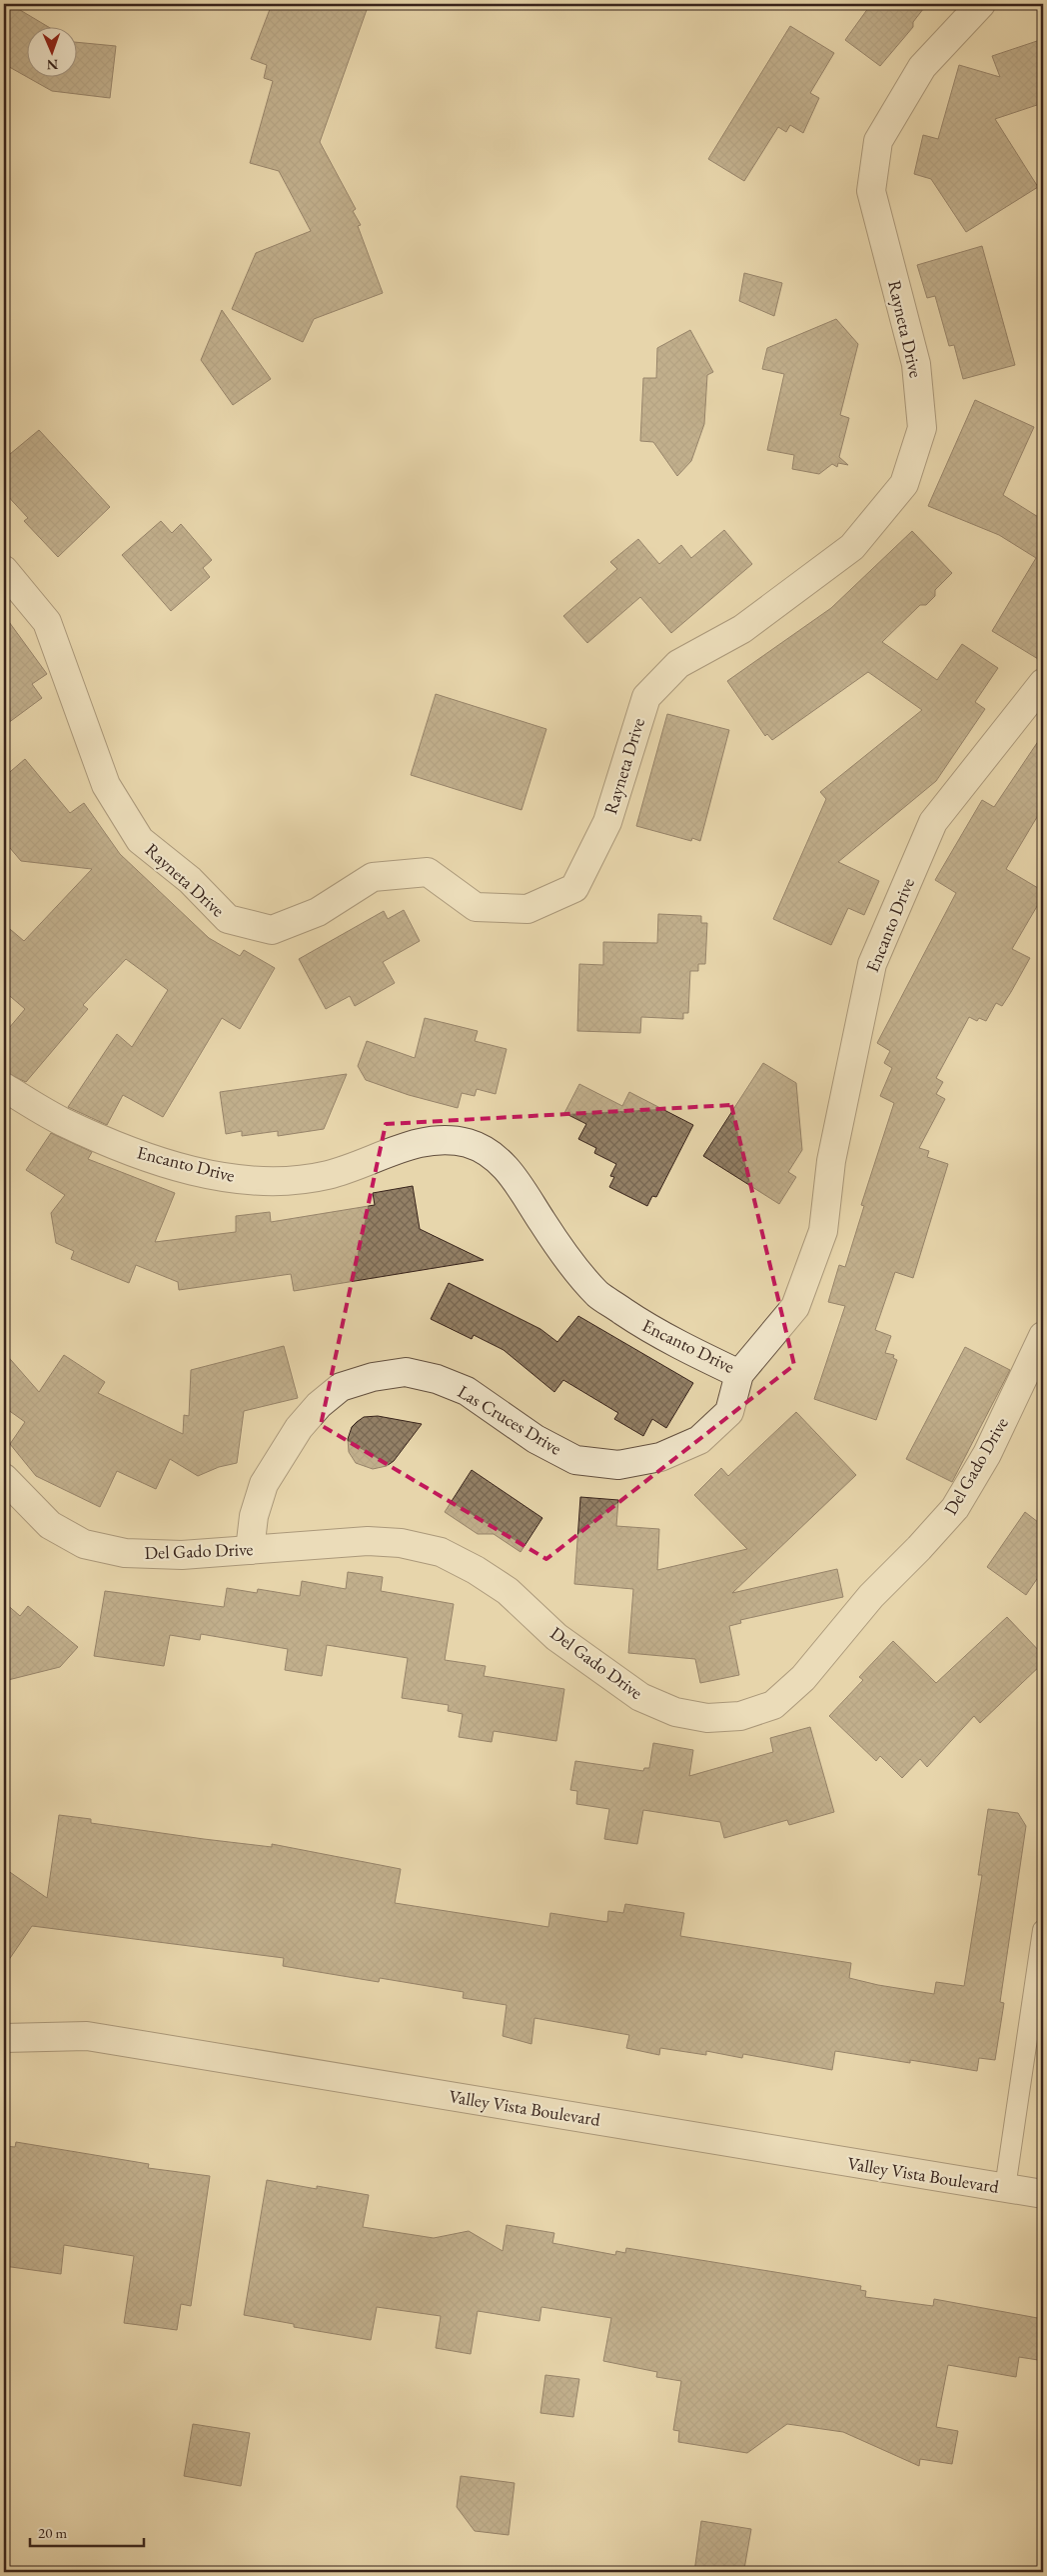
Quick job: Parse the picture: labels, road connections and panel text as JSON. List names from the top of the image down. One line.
{"streets":{"street":["Rayneta Drive","Encanto Drive","Las Cruces Drive","Del Gado Drive","Valley Vista Boulevard"]},"crossings":[["Encanto Drive","Las Cruces Drive"],["Las Cruces Drive","Del Gado Drive"]],"scale_bar":"20 m","north":"bottom"}
